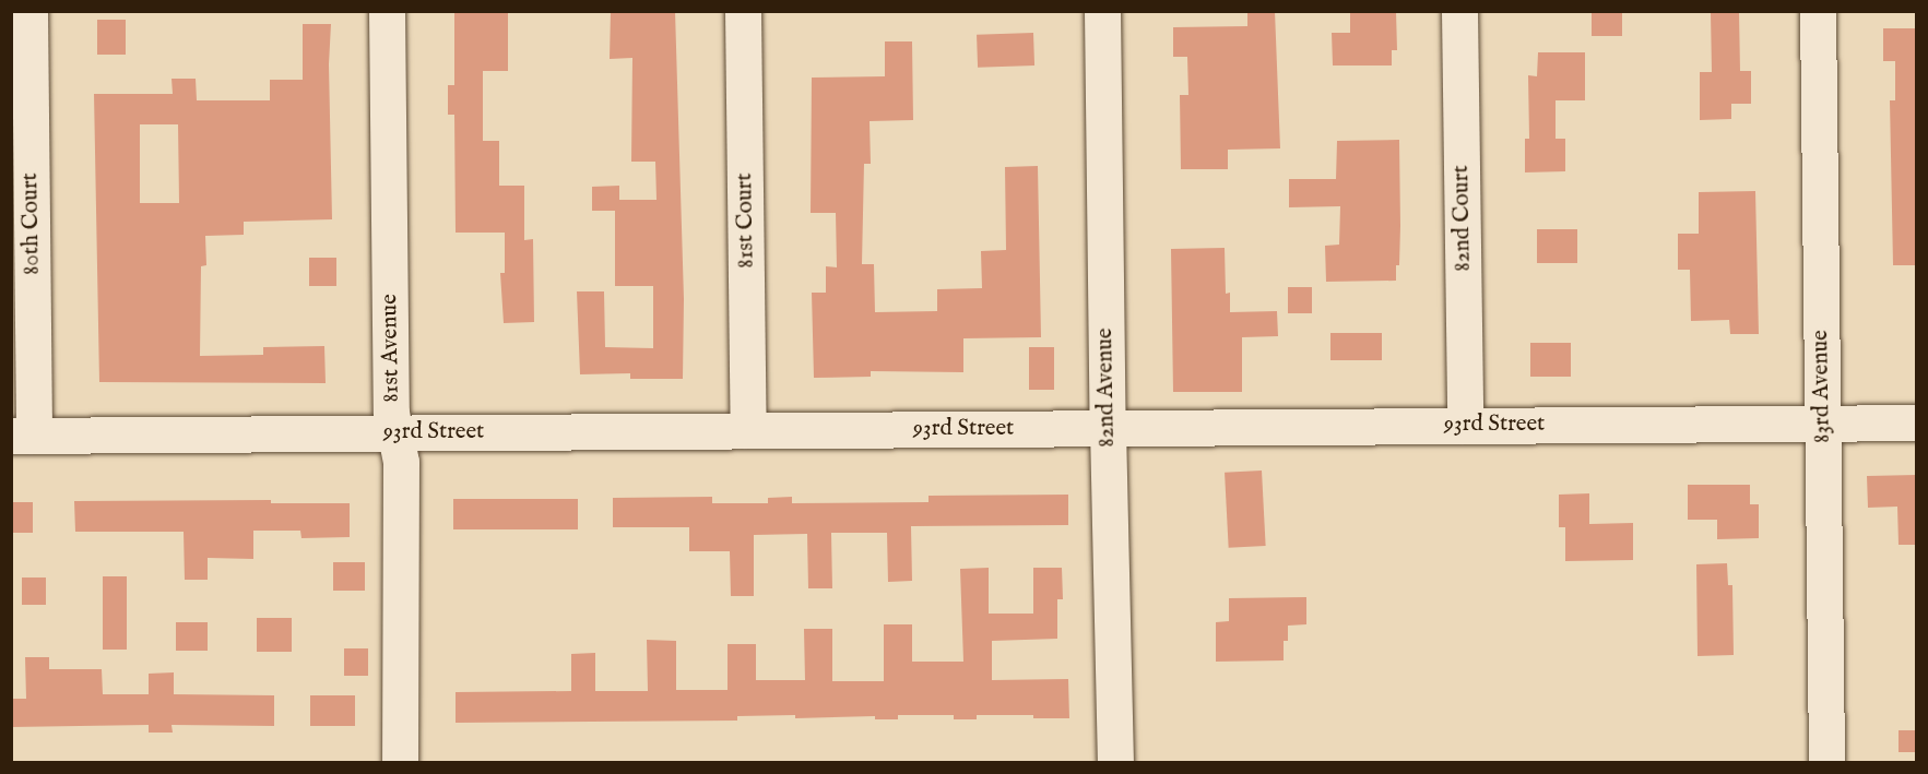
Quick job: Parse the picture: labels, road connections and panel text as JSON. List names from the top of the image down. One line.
{"streets":{"street":["82nd Court","81st Court","80th Court","81st Avenue","83rd Avenue","82nd Avenue","93rd Street"]},"crossings":[["82nd Court","93rd Street"],["81st Court","93rd Street"],["80th Court","93rd Street"],["81st Avenue","93rd Street"],["83rd Avenue","93rd Street"],["82nd Avenue","93rd Street"]]}
